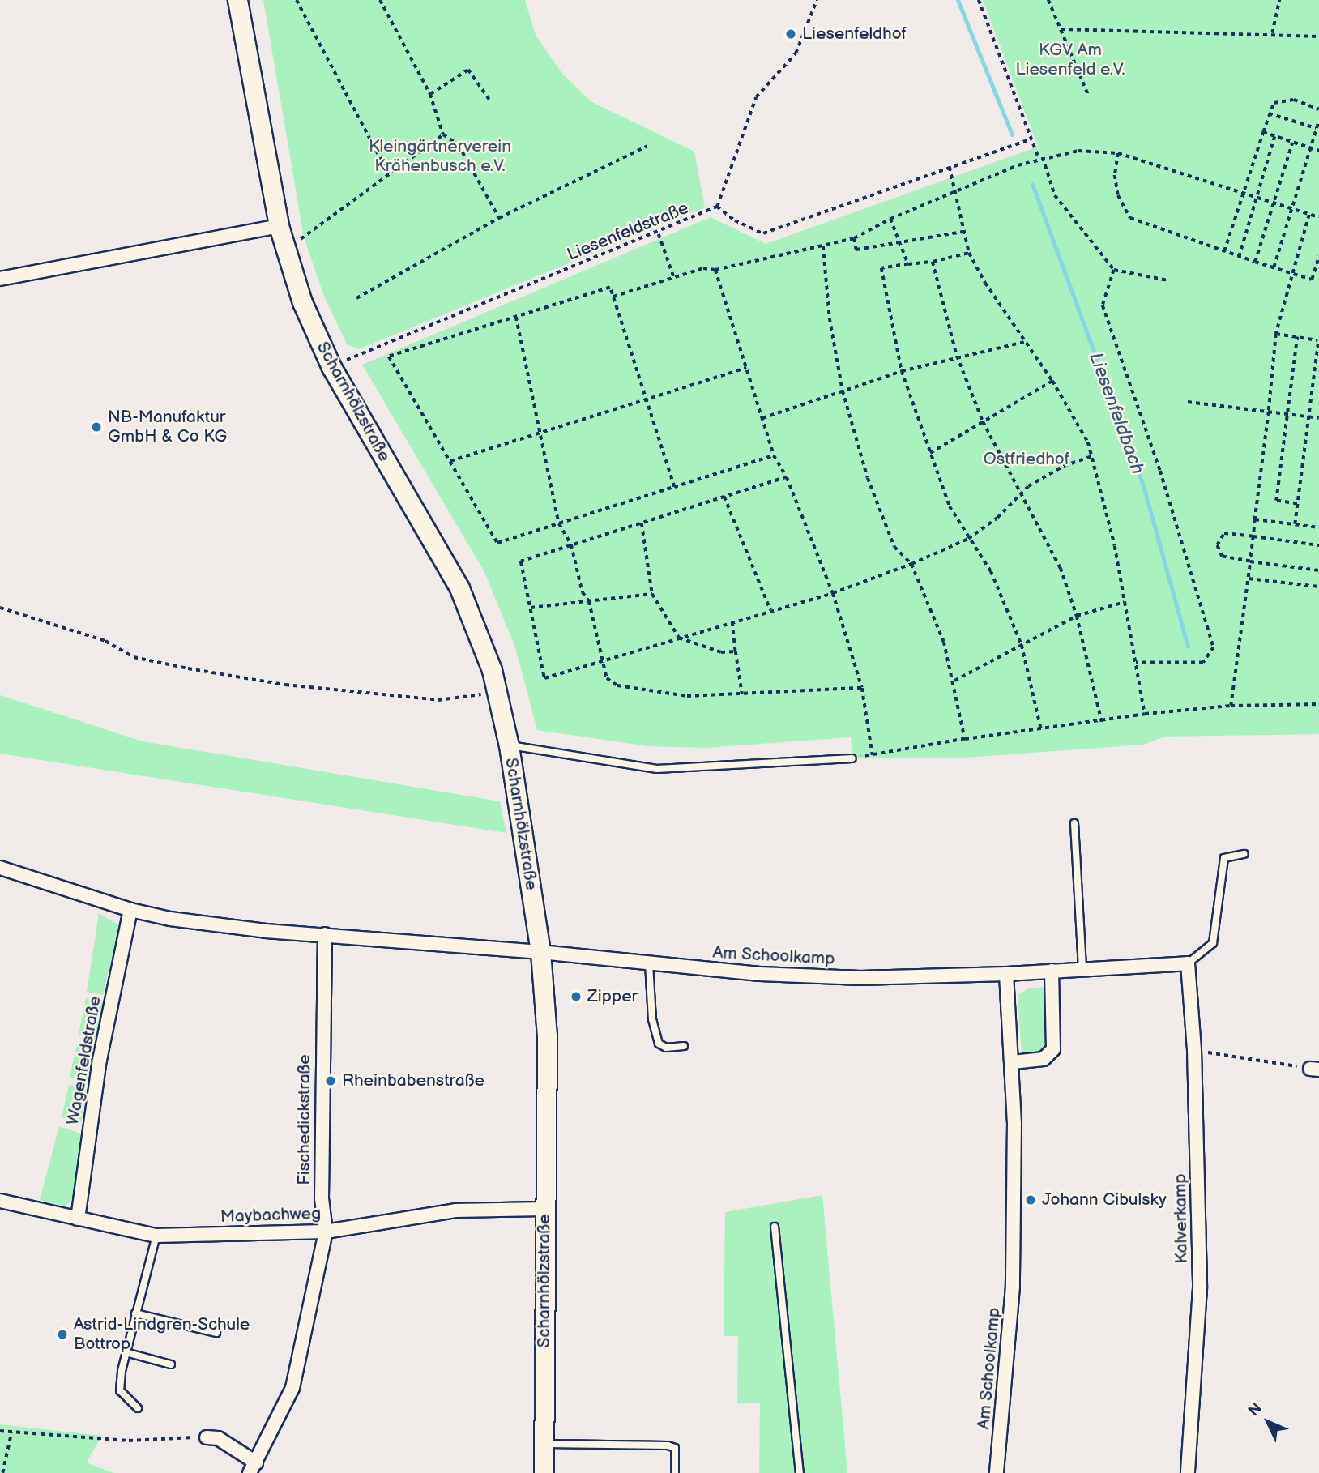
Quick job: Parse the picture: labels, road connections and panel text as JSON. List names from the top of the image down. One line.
{"streets":{"main road":["Scharnhölzstraße"],"street":["Am Schoolkamp","Wagenfeldstraße","Fischedickstraße","Maybachweg","Kalverkamp"],"path":["Liesenfeldstraße"]},"crossings":[["Liesenfeldstraße","Scharnhölzstraße"],["Scharnhölzstraße","Am Schoolkamp"],["Scharnhölzstraße","Maybachweg"],["Am Schoolkamp","Kalverkamp"],["Wagenfeldstraße","Maybachweg"],["Fischedickstraße","Maybachweg"]],"water":["Liesenfeldbach"],"parks":["KGV Am Liesenfeld e.V.","Kleingärtnerverein Krähenbusch e.V.","Ostfriedhof"],"places":["Liesenfeldhof","NB-Manufaktur GmbH & Co KG","Zipper","Rheinbabenstraße","Johann Cibulsky","Astrid-Lindgren-Schule Bottrop"],"north":"top left"}
